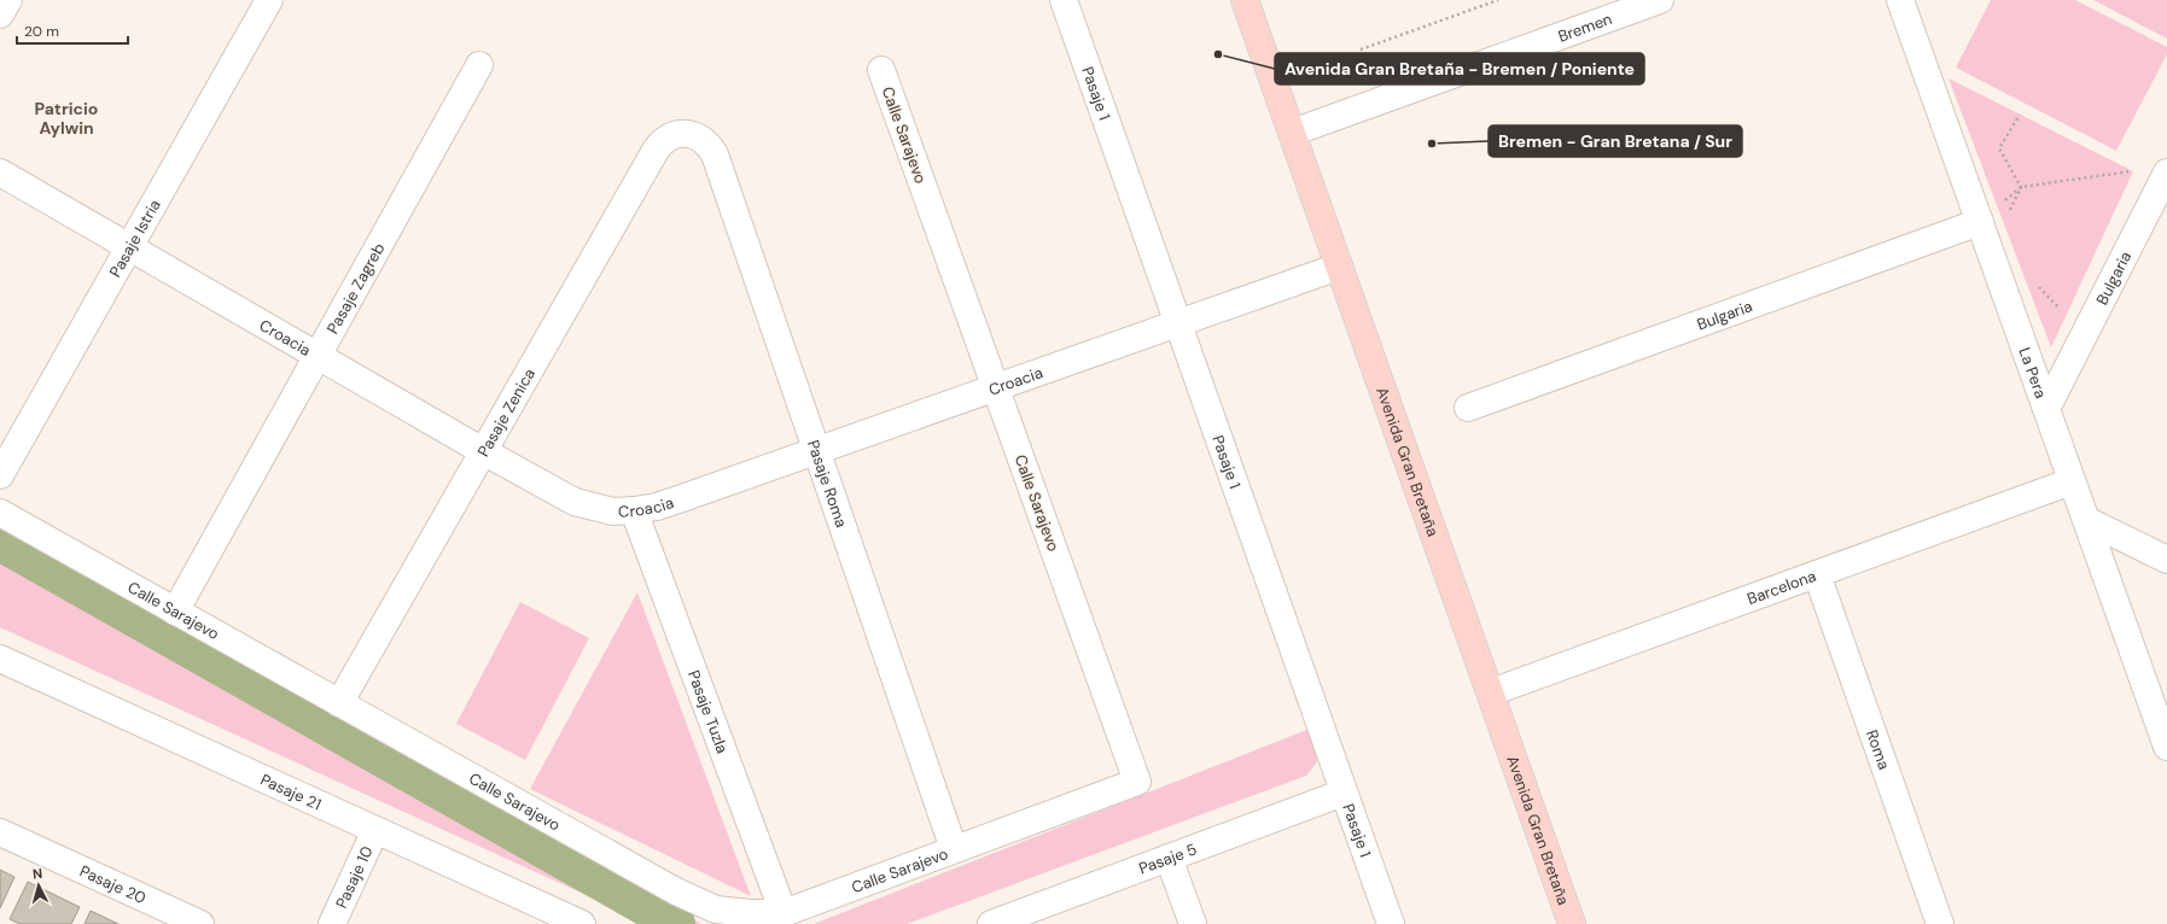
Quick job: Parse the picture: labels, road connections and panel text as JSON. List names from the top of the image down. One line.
{"streets":{"main road":["Avenida Gran Bretaña"],"street":["Bremen","Pasaje 1","Calle Sarajevo","Pasaje Istria","Bulgaria","Pasaje Zagreb","Croacia","La Pera","Pasaje Zenica","Pasaje Roma","Barcelona","Pasaje Tuzla","Roma","Pasaje 21","Pasaje 5","Pasaje 10","Pasaje 20"]},"crossings":[["Bremen","Avenida Gran Bretaña"],["Pasaje 1","Croacia"],["Pasaje 1","Pasaje 5"],["Calle Sarajevo","Pasaje Zagreb"],["Calle Sarajevo","Croacia"],["Calle Sarajevo","Pasaje Zenica"],["Calle Sarajevo","Pasaje Roma"],["Calle Sarajevo","Pasaje Tuzla"],["Pasaje Istria","Croacia"],["Bulgaria","La Pera"],["Pasaje Zagreb","Croacia"],["Croacia","Pasaje Zenica"],["Croacia","Avenida Gran Bretaña"],["Croacia","Pasaje Roma"],["Croacia","Pasaje Tuzla"],["La Pera","Barcelona"],["Pasaje Zenica","Pasaje Roma"],["Avenida Gran Bretaña","Barcelona"],["Barcelona","Roma"],["Pasaje 21","Pasaje 10"]],"districts":["Patricio Aylwin"],"places":["Avenida Gran Bretaña - Bremen / Poniente","Bremen - Gran Bretana / Sur"],"scale_bar":"20 m","north":"top"}
